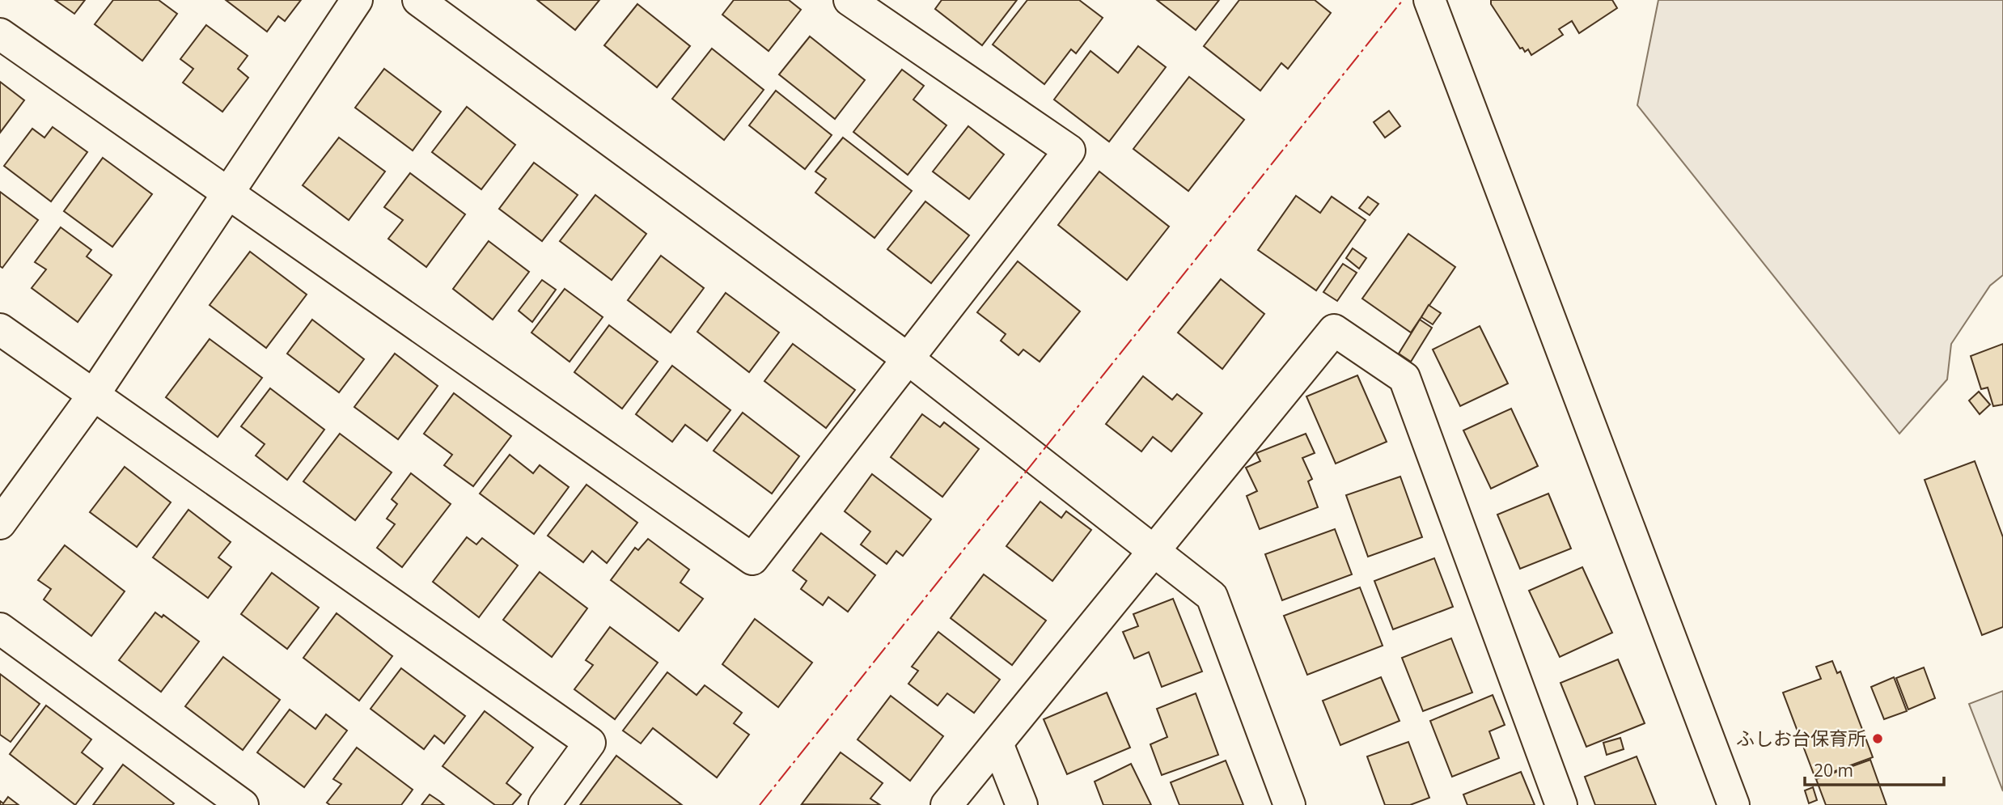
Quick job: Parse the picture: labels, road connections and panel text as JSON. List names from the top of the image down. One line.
{"places":["ふしお台保育所"],"scale_bar":"20 m"}
